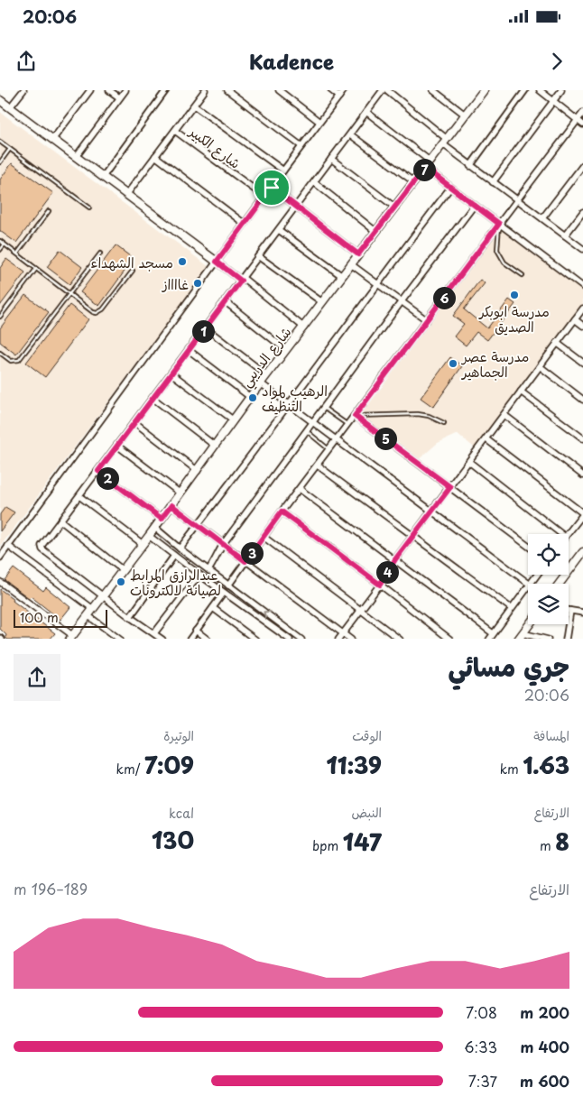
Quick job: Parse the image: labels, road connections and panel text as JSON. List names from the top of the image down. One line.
{"streets":{"street":["شارع الكبير","شارع الدريبي"]},"places":["مسجد الشهداء","غااااز","مدرسة ابوبكر الصديق","مدرسة عصر الجماهير","الرهيب لمواد التنظيف","عبدالرازق المرابط لصيانة لالكترونات"],"scale_bar":"100 m","page":{"status":"20:06","header":"Kadence","pins":["7","6","1","5","2","3","4"],"scale":"100 m","heading":["جري مسائي","20:06"],"stats":[["المسافة","1.63 km"],["الوقت","11:39"],["الوتيرة","7:09 /km"],["الارتفاع","8 m"],["النبض","147 bpm"],["kcal","130"]],"chart":["الارتفاع","189–196 m"],"list":[{"name":"200 m","note":"7:08"},{"name":"400 m","note":"6:33"},{"name":"600 m","note":"7:37"}]}}
